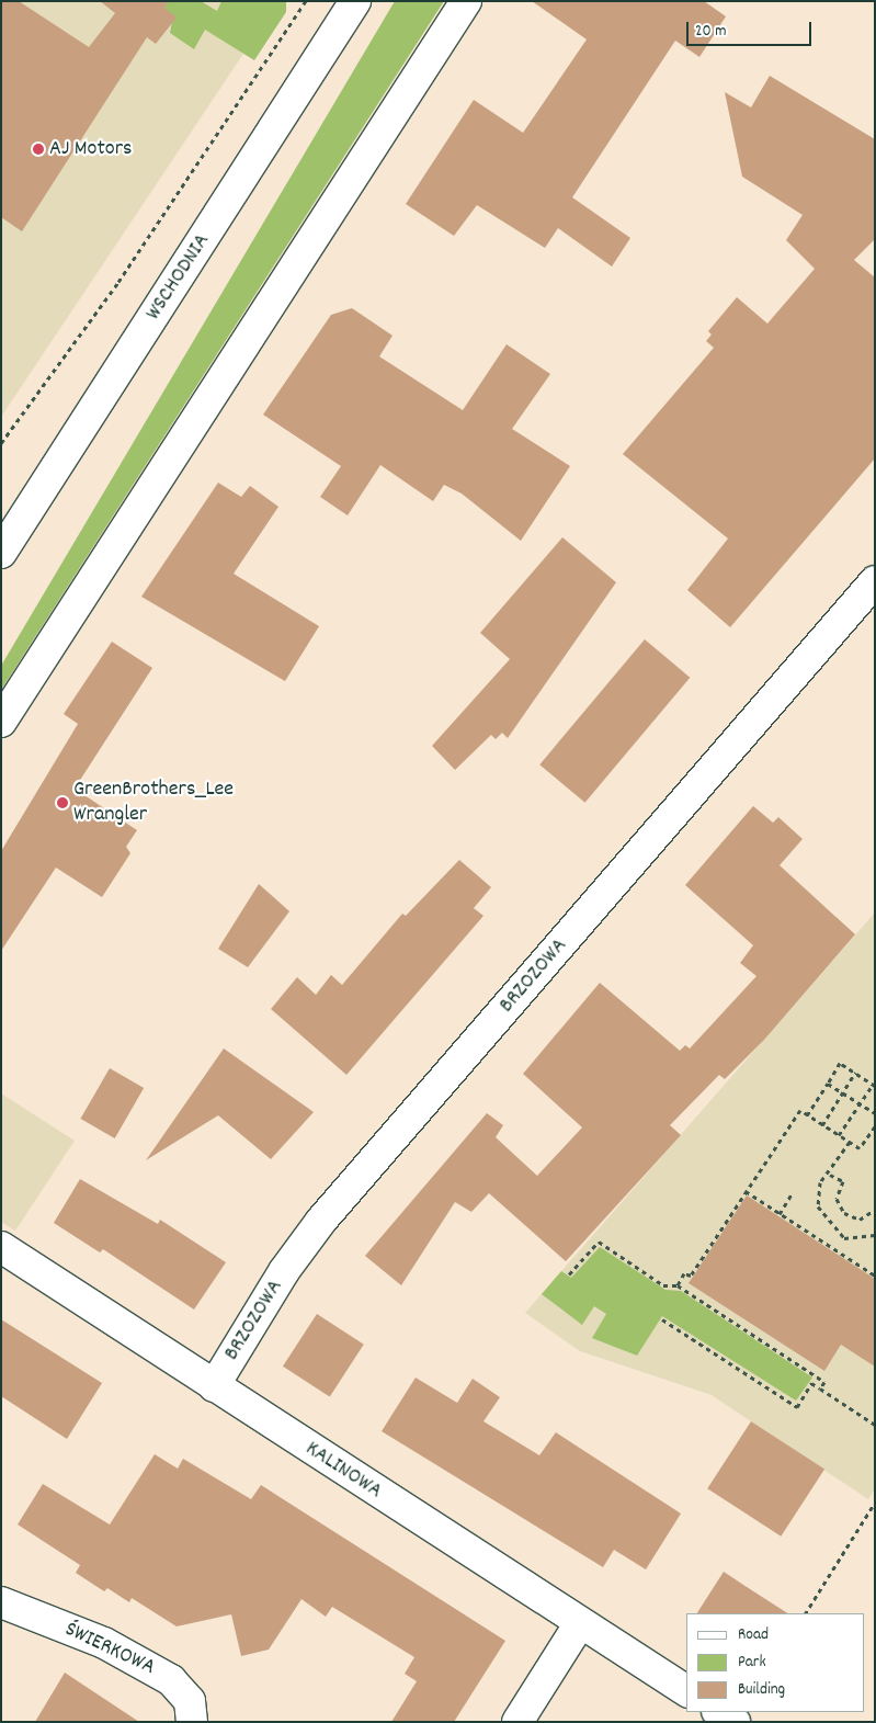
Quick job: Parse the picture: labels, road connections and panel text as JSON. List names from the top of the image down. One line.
{"streets":{"street":["WSCHODNIA","BRZOZOWA","KALINOWA","ŚWIERKOWA"]},"crossings":[["BRZOZOWA","KALINOWA"]],"places":["AJ Motors","GreenBrothers_Lee Wrangler"],"legend":["Road","Park","Building"],"scale_bar":"20 m"}
